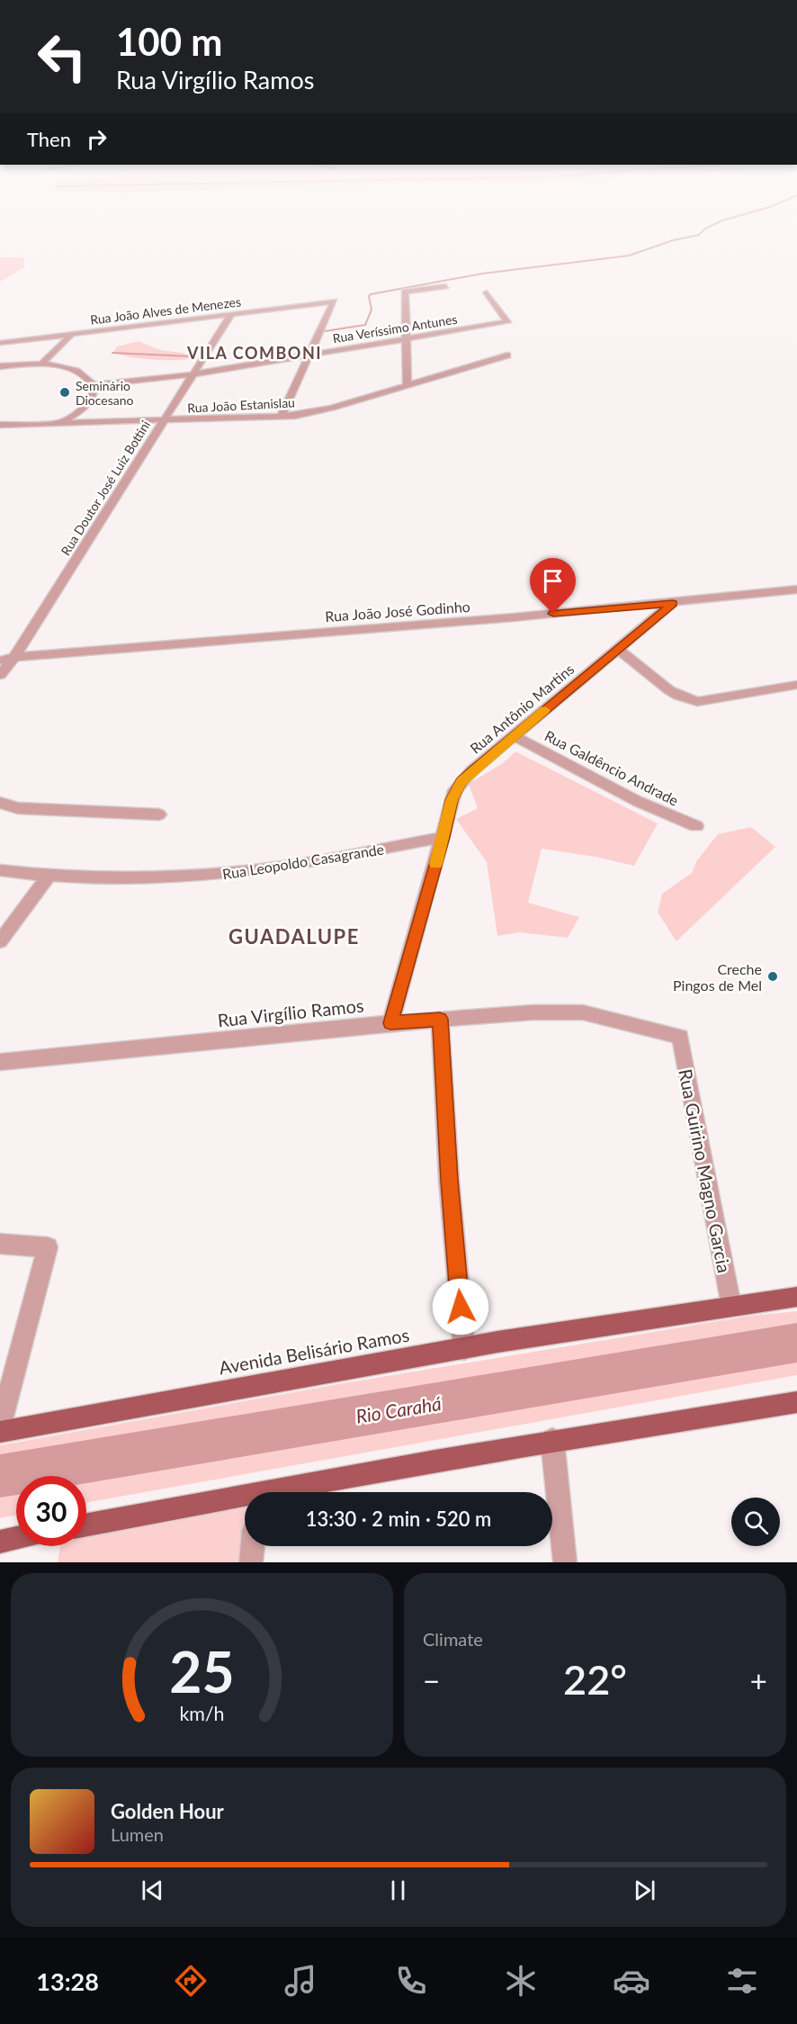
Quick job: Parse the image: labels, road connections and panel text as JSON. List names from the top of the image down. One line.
{"streets":{"main road":["Avenida Belisário Ramos"],"street":["Rua João Alves de Menezes","Rua Veríssimo Antunes","Rua João Estanislau","Rua Doutor José Luiz Bottini","Rua João José Godinho","Rua Antônio Martins","Rua Galdêncio Andrade","Rua Leopoldo Casagrande","Rua Virgílio Ramos","Rua Guirino Magno Garcia"]},"crossings":[["Rua João Alves de Menezes","Rua Veríssimo Antunes"],["Rua João Alves de Menezes","Rua Doutor José Luiz Bottini"],["Rua Veríssimo Antunes","Rua Doutor José Luiz Bottini"],["Rua João Estanislau","Rua Doutor José Luiz Bottini"],["Rua Doutor José Luiz Bottini","Rua João José Godinho"],["Rua João José Godinho","Rua Antônio Martins"],["Rua Antônio Martins","Rua Galdêncio Andrade"],["Rua Antônio Martins","Rua Leopoldo Casagrande"],["Rua Antônio Martins","Rua Virgílio Ramos"],["Rua Virgílio Ramos","Rua Guirino Magno Garcia"],["Rua Guirino Magno Garcia","Avenida Belisário Ramos"]],"districts":["VILA COMBONI","GUADALUPE"],"water":["Rio Carahá"],"places":["Seminário Diocesano","Creche Pingos de Mel"],"page":{"turn":["100 m","Rua Virgílio Ramos"],"then":"Then","limit":"30","trip":"13:30 · 2 min · 520 m","tile":"Climate","heat":["−","22°","+"],"song":["Golden Hour","Lumen"],"tabs":"13:28","gauge":["25","km/h"]}}
